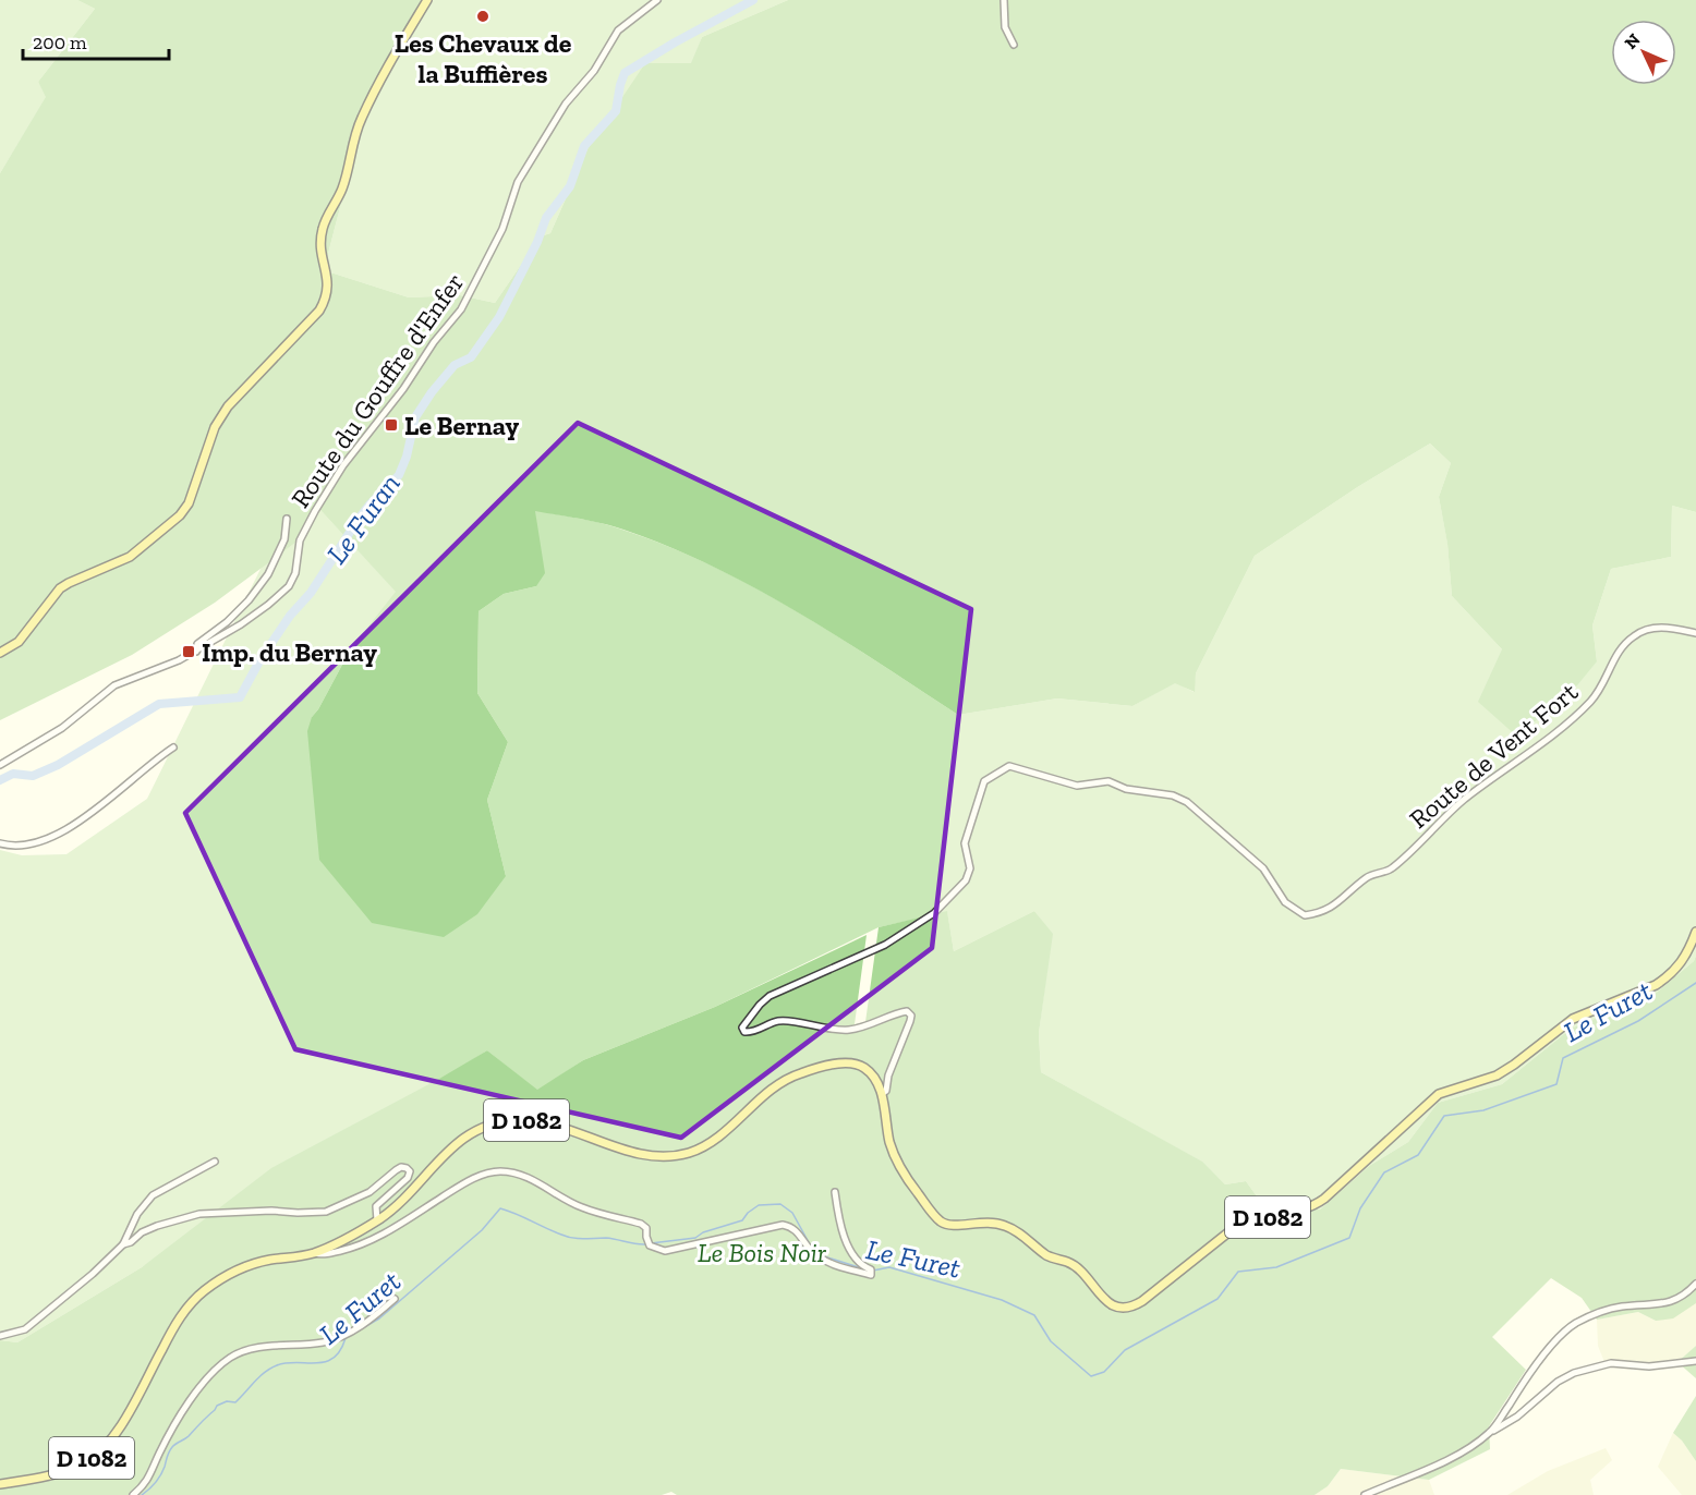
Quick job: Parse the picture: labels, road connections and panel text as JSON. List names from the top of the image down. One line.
{"streets":{"main road":["D 1082"],"street":["Route du Gouffre d'Enfer","Route de Vent Fort"]},"crossings":[["Route de Vent Fort","D 1082"]],"water":["Le Furan","Le Furet"],"parks":["Le Bois Noir"],"places":{"other":["Les Chevaux de la Buffières"],"transit":["Le Bernay","Imp. du Bernay"]},"scale_bar":"200 m","north":"top left"}
